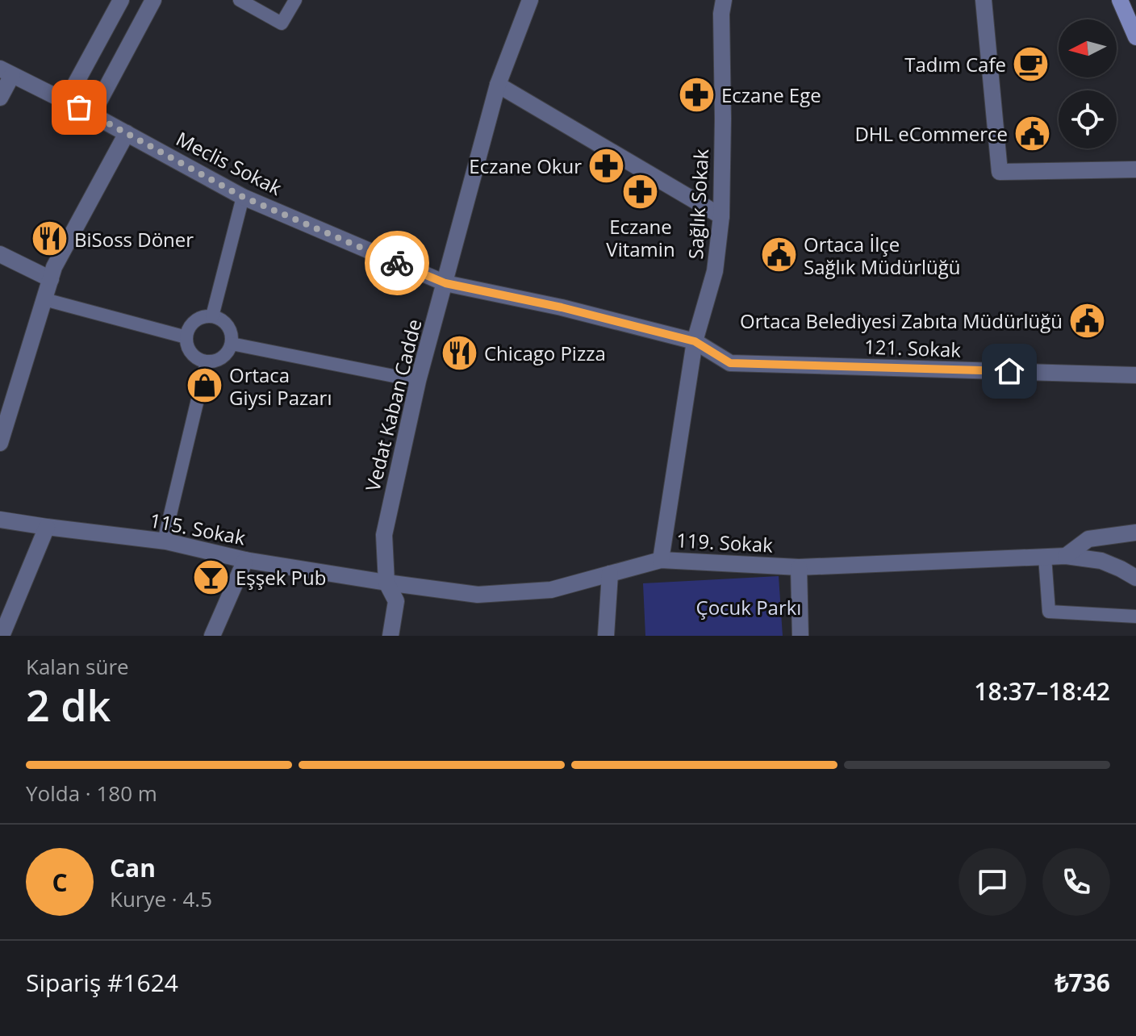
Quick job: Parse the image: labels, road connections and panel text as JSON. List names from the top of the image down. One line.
{"streets":{"street":["Meclis Sokak","Sağlık Sokak","121. Sokak","Vedat Kaban Cadde","115. Sokak","119. Sokak"]},"crossings":[["Meclis Sokak","Sağlık Sokak"],["Meclis Sokak","121. Sokak"],["Meclis Sokak","Vedat Kaban Cadde"],["Sağlık Sokak","121. Sokak"],["Sağlık Sokak","119. Sokak"],["Vedat Kaban Cadde","115. Sokak"],["Vedat Kaban Cadde","119. Sokak"],["115. Sokak","119. Sokak"]],"parks":["Çocuk Parkı"],"places":{"cafe":["Tadım Cafe"],"pharmacy":["Eczane Ege","Eczane Okur","Eczane Vitamin"],"public building":["DHL eCommerce","Ortaca İlçe Sağlık Müdürlüğü","Ortaca Belediyesi Zabıta Müdürlüğü"],"restaurant":["BiSoss Döner","Chicago Pizza"],"shop":["Ortaca Giysi Pazarı"],"bar":["Eşşek Pub"]},"north":"left","page":{"heading":["2 dk","Kalan süre","18:37–18:42"],"panel":["Can","Kurye · 4.5","Sipariş #1624","₺736"],"bar":"Yolda · 180 m","round":"C"}}
